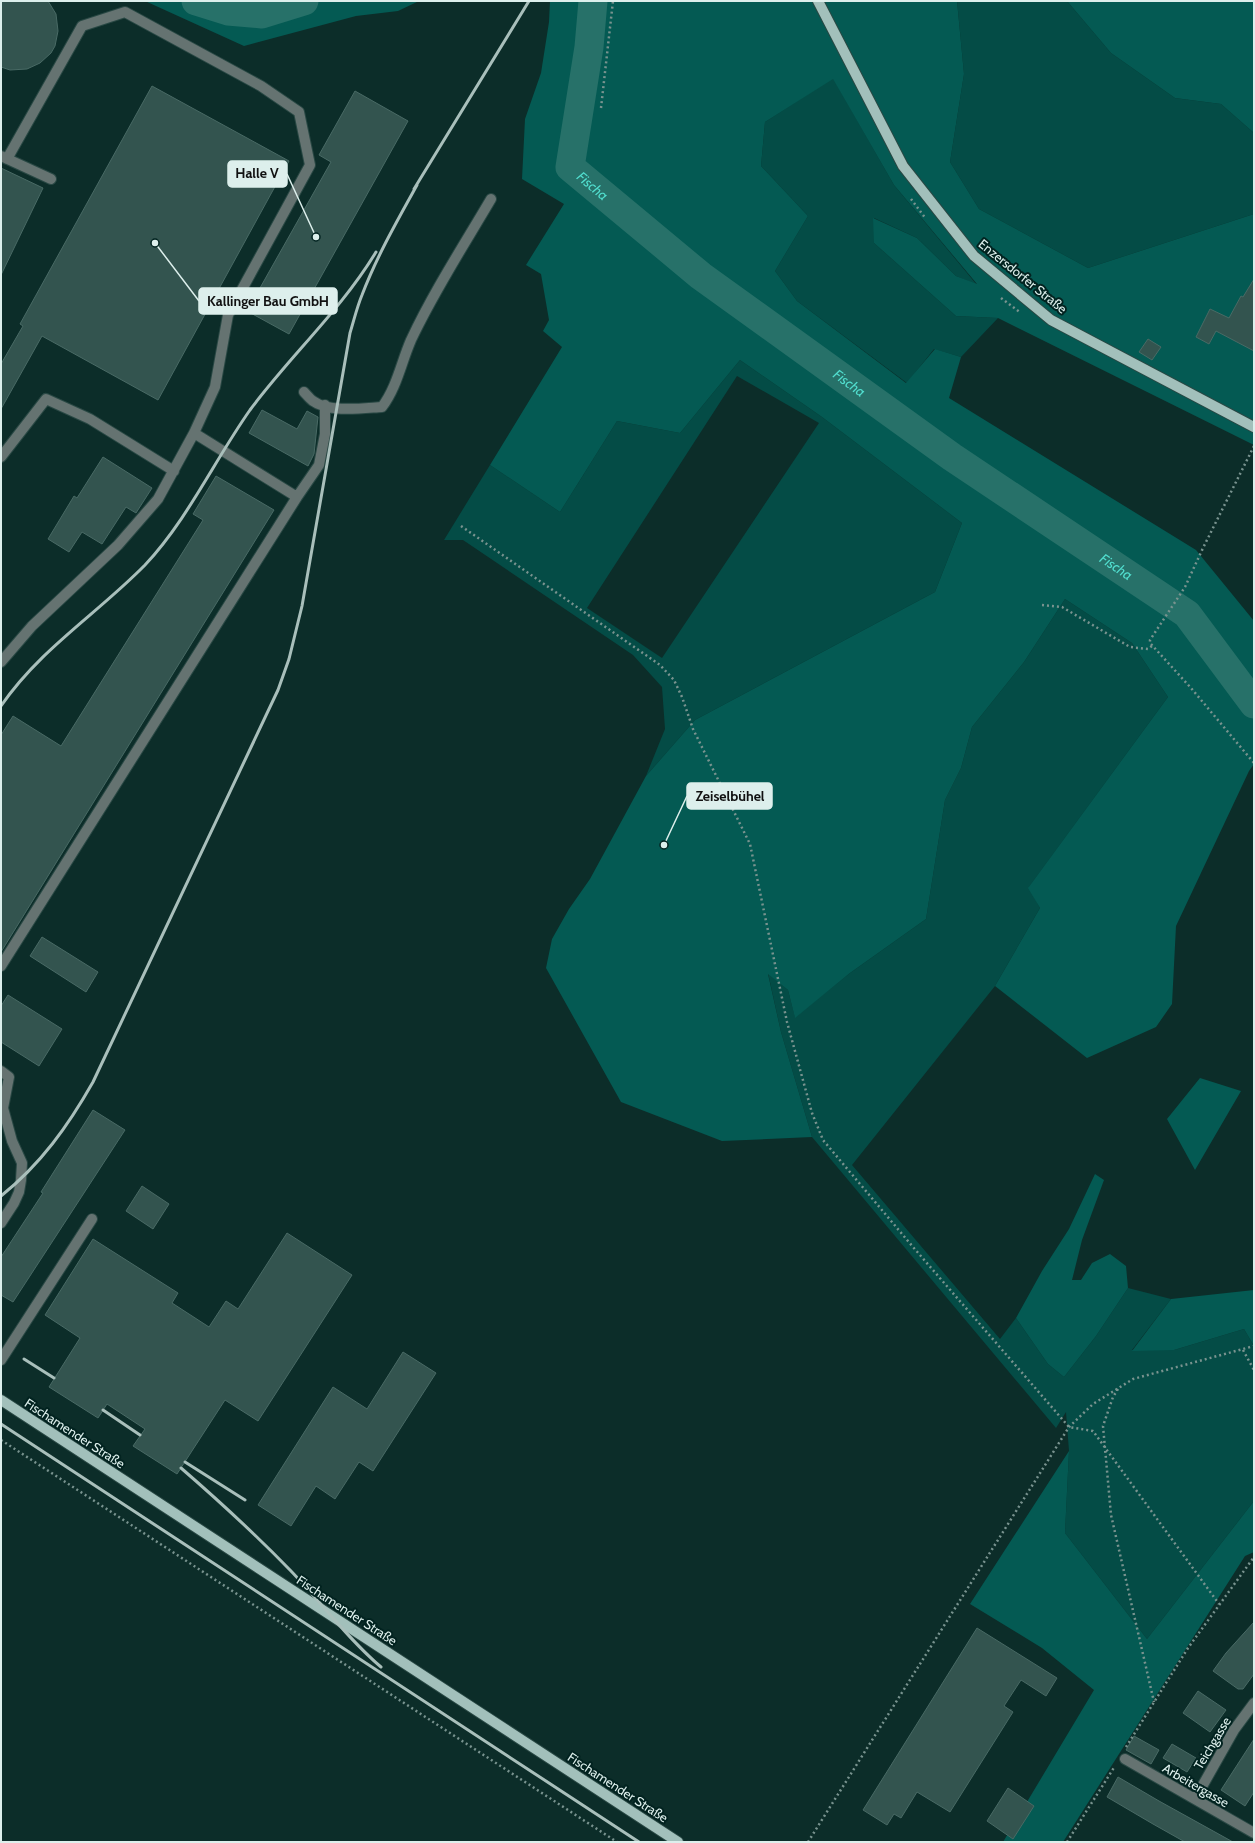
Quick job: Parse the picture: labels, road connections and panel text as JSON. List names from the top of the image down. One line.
{"streets":{"main road":["Enzersdorfer Straße","Fischamender Straße"],"street":["Teichgasse","Arbeitergasse"]},"crossings":[["Teichgasse","Arbeitergasse"]],"water":["Fischa"],"places":["Halle V","Kallinger Bau GmbH","Zeiselbühel"]}
